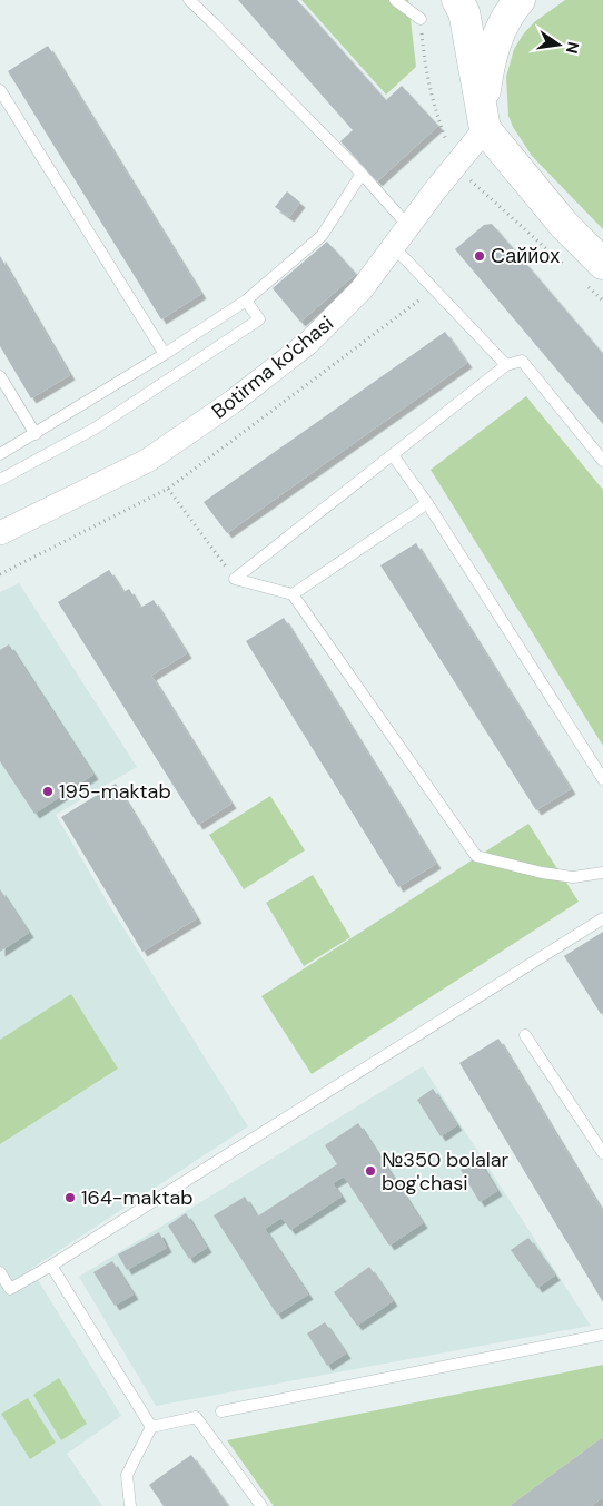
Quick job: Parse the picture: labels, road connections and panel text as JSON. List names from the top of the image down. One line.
{"streets":{"street":["Botirma ko'chasi"]},"places":["Саййох","195-maktab","№350 bolalar bog'chasi","164-maktab"],"north":"right"}
